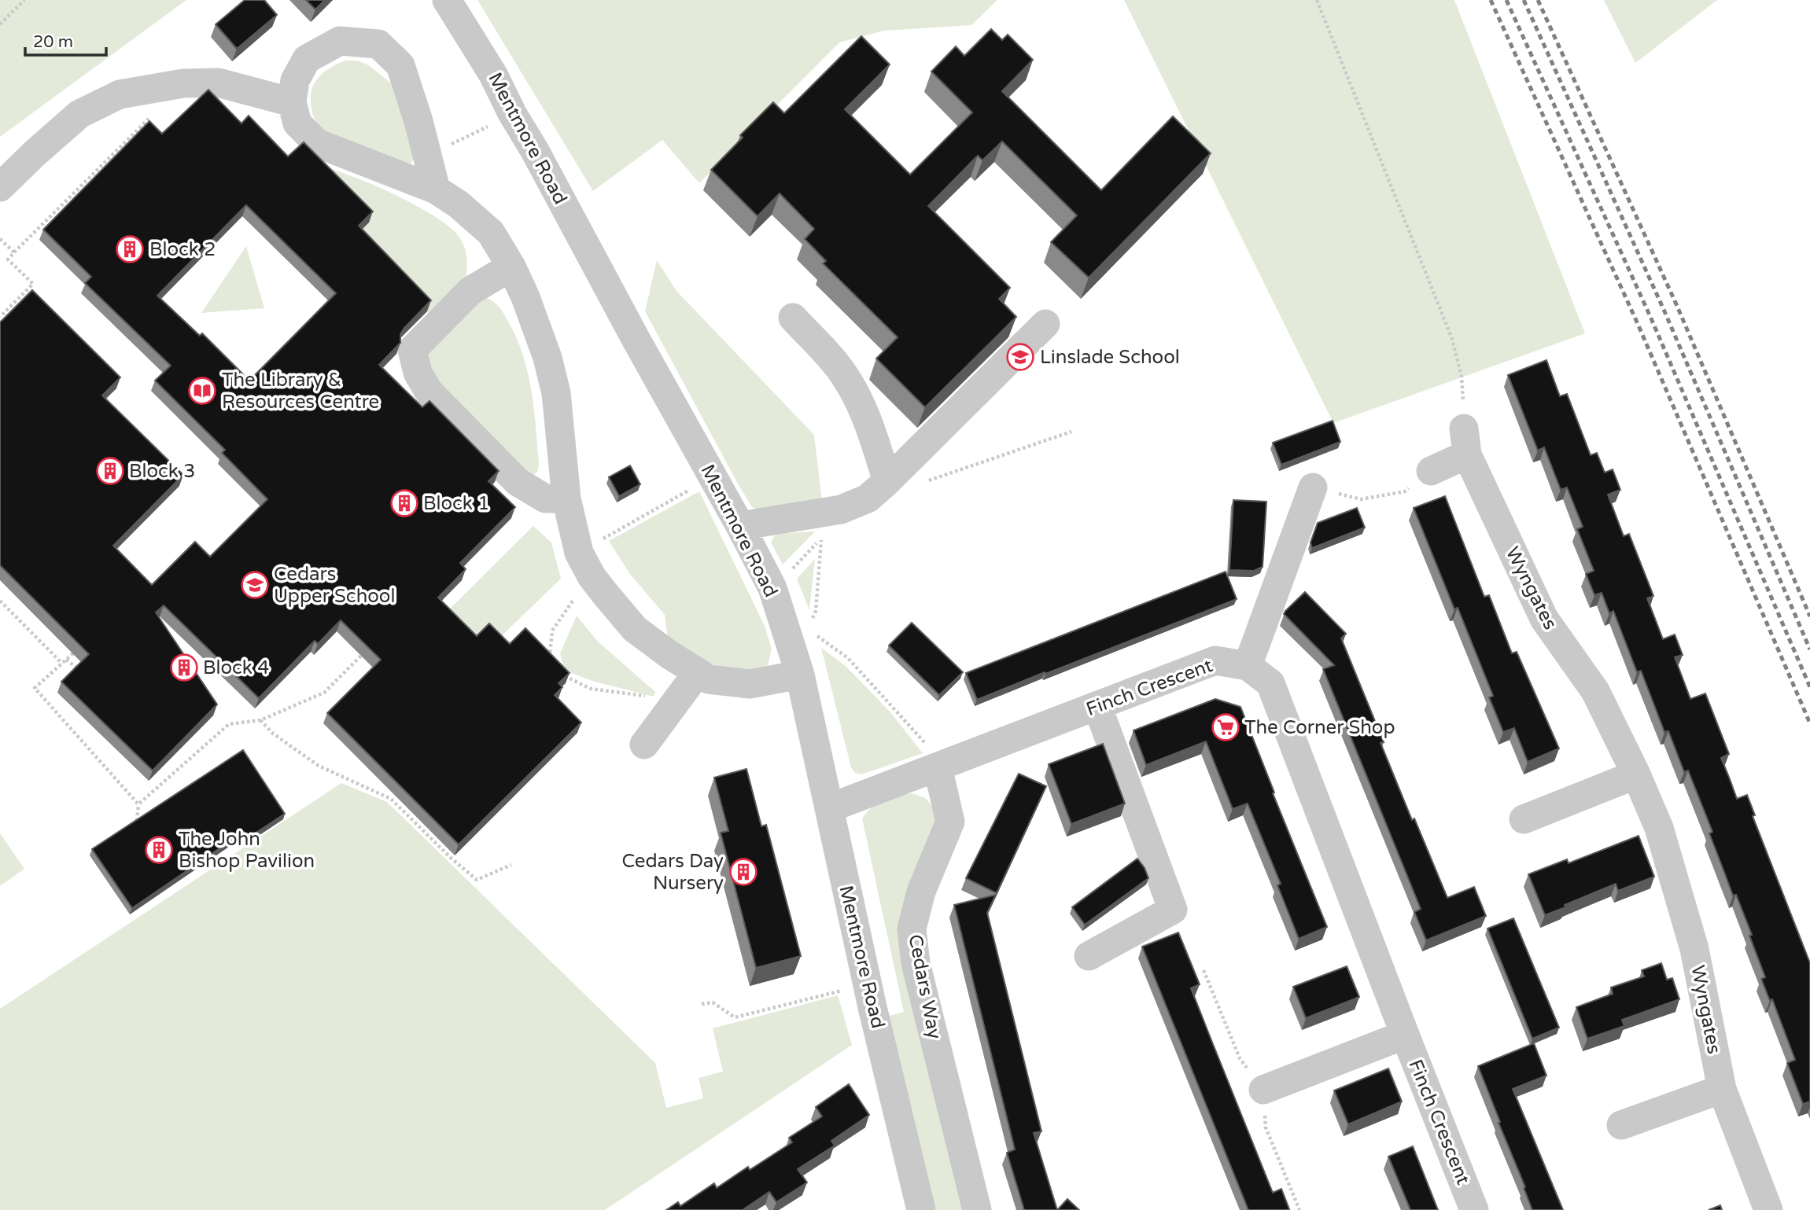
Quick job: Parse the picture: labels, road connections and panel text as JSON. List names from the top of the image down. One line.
{"streets":{"street":["Mentmore Road","Wyngates","Finch Crescent","Cedars Way"]},"crossings":[["Mentmore Road","Finch Crescent"],["Finch Crescent","Cedars Way"]],"places":{"building":["Block 2","Block 3","Block 1","Block 4","The John Bishop Pavilion","Cedars Day Nursery"],"school or university":["Linslade School","Cedars Upper School"],"library":["The Library & Resources Centre"],"supermarket":["The Corner Shop"]},"scale_bar":"20 m"}
